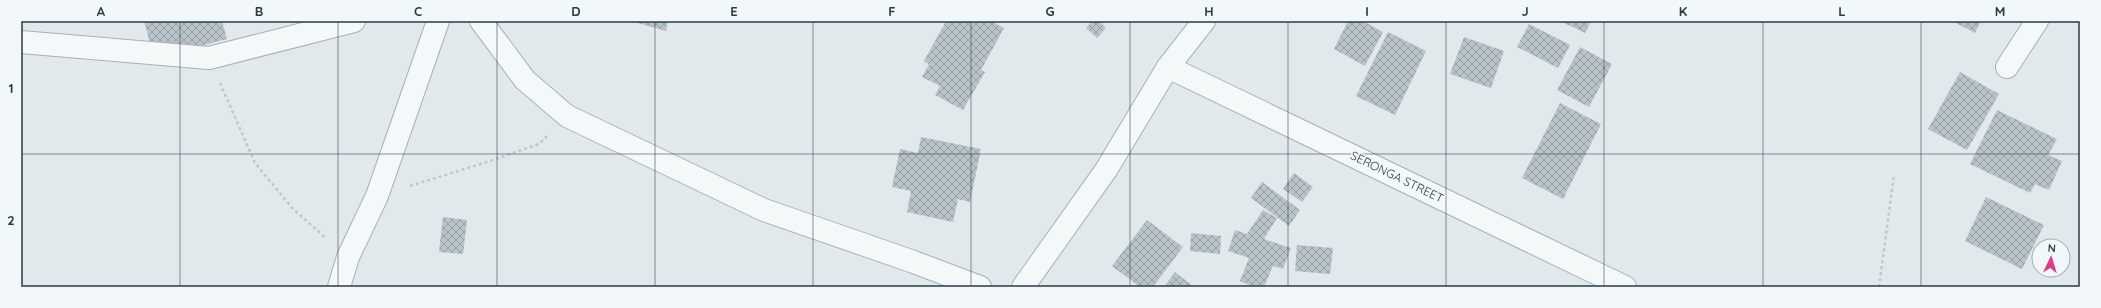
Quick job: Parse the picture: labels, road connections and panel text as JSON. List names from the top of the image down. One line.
{"streets":{"street":["SERONGA STREET"]},"north":"top","grid":{"columns":["A","B","C","D","E","F","G","H","I","J","K","L","M"],"rows":["1","2"]}}
